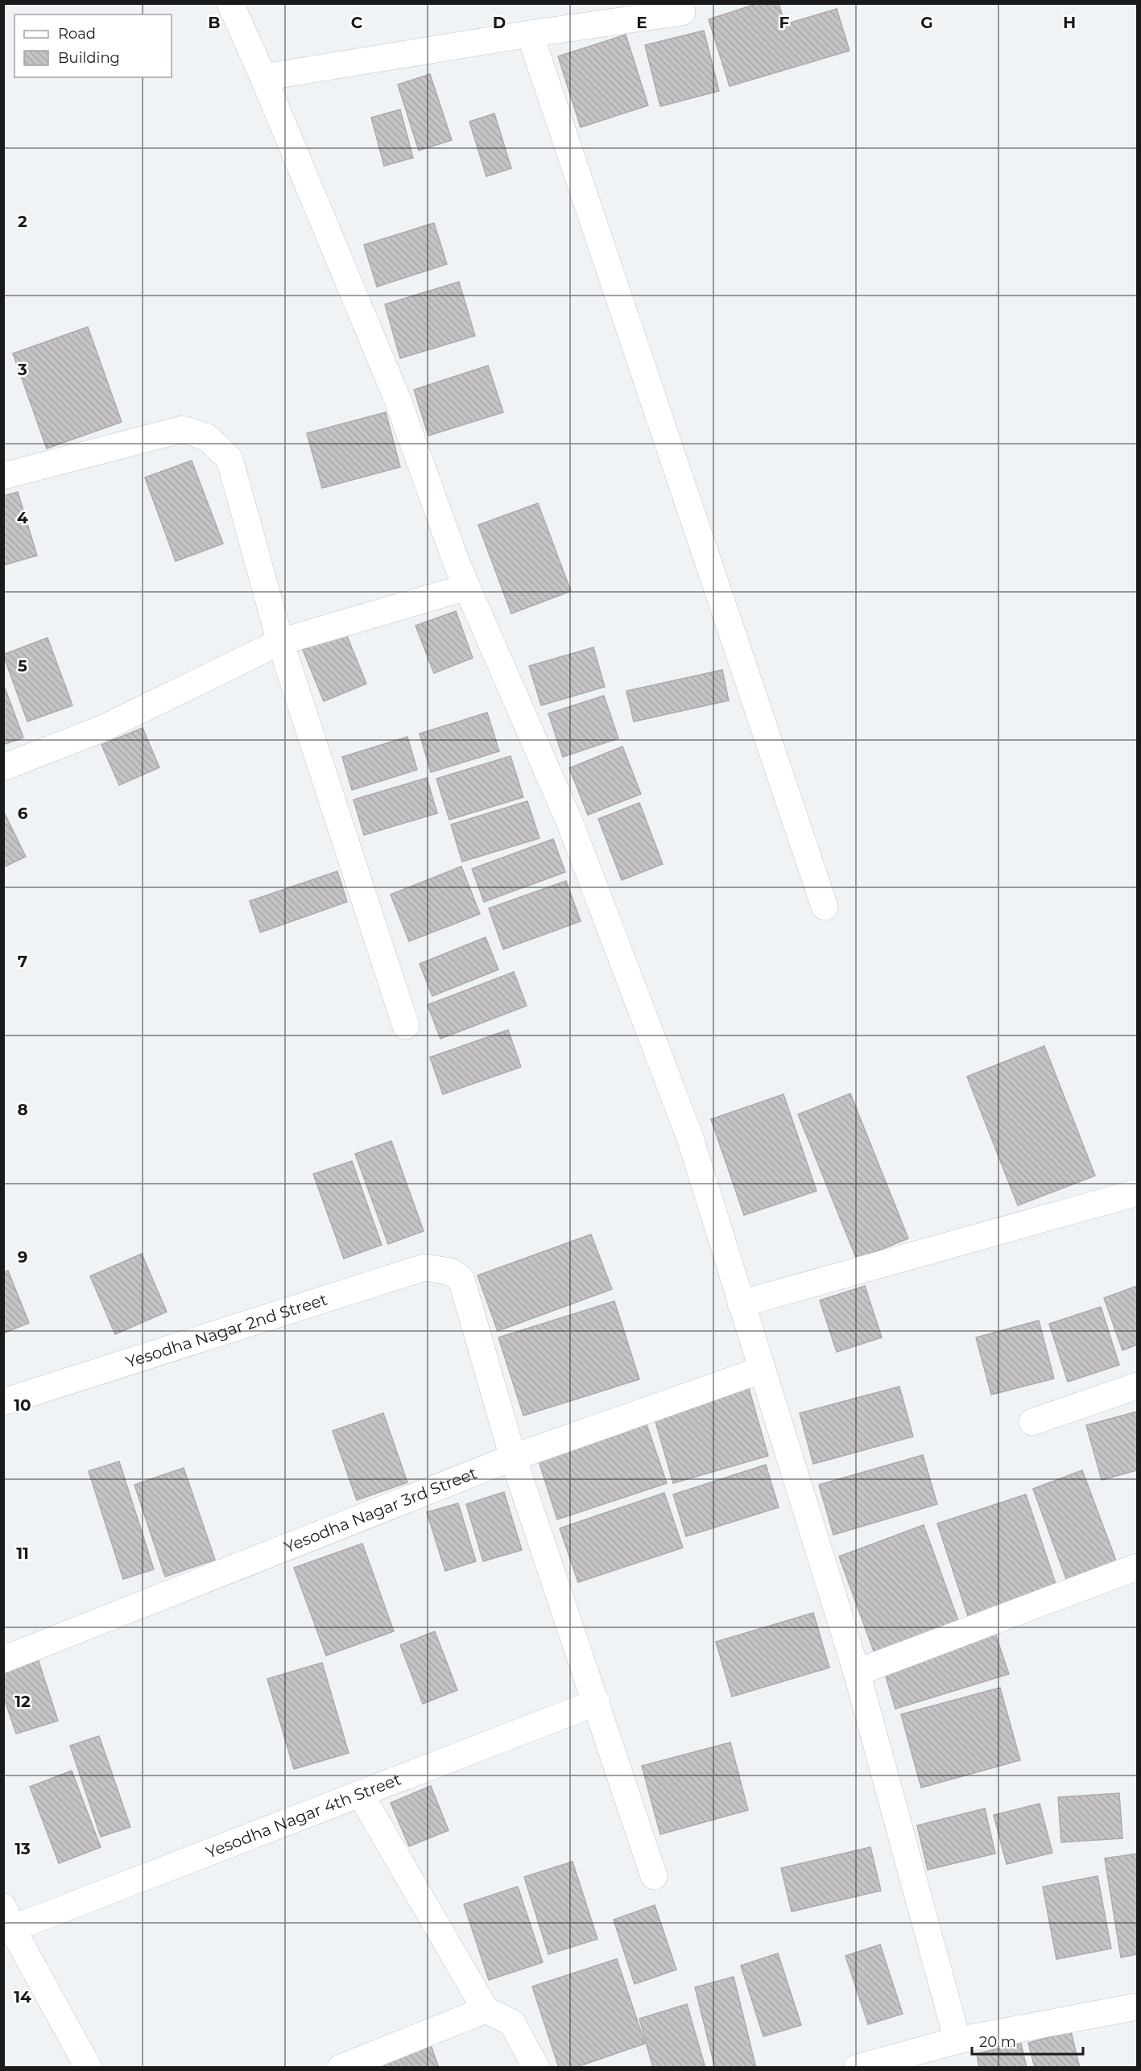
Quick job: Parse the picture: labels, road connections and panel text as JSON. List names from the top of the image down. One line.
{"streets":{"street":["Yesodha Nagar 2nd Street","Yesodha Nagar 3rd Street","Yesodha Nagar 4th Street"]},"crossings":[["Yesodha Nagar 2nd Street","Yesodha Nagar 3rd Street"]],"legend":["Road","Building"],"scale_bar":"20 m","grid":{"columns":["B","C","D","E","F","G","H"],"rows":["2","3","4","5","6","7","8","9","10","11","12","13","14"]}}
